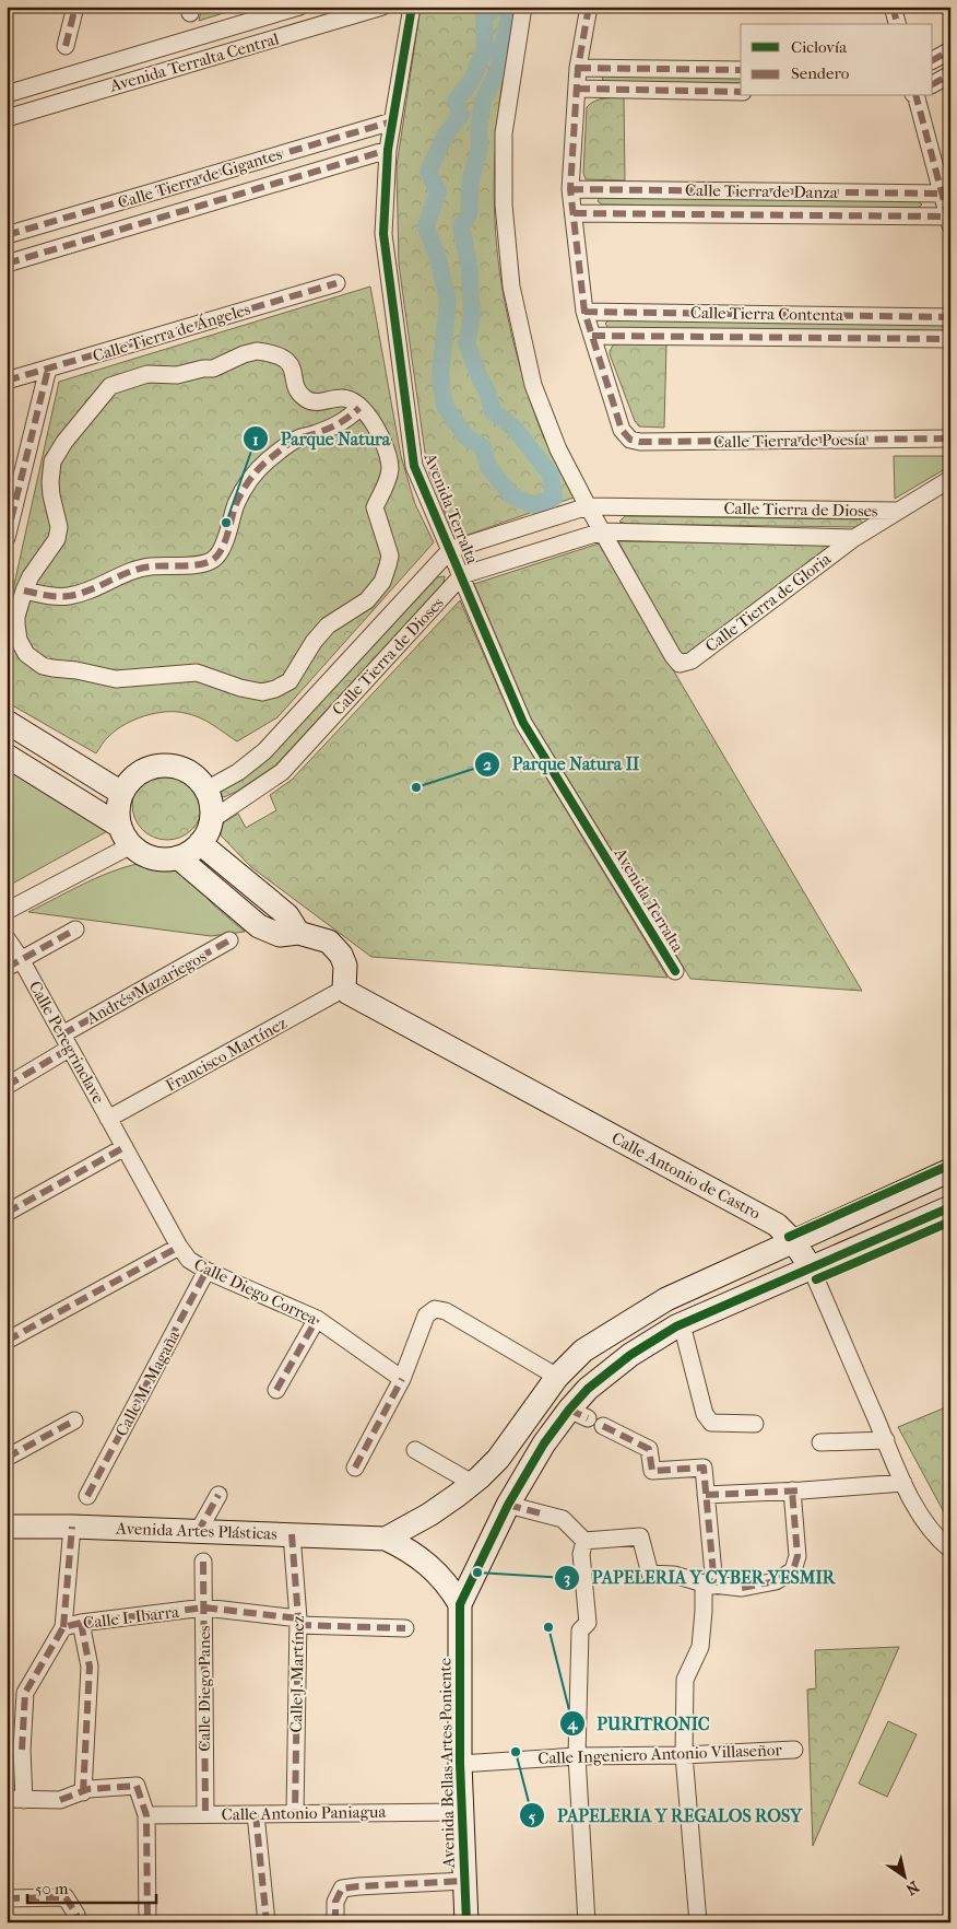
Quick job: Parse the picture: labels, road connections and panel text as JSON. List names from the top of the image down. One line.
{"streets":{"street":["Avenida Terralta Central","Calle Tierra de Gigantes","Calle Tierra de Danza","Calle Tierra Contenta","Calle Tierra de Ángeles","Calle Tierra de Poesía","Avenida Terralta","Calle Tierra de Dioses","Calle Tierra de Gloria","Andrés Mazariegos","Calle Peregrinclave","Francisco Martínez","Calle Antonio de Castro","Calle Diego Correa","Calle M. Magaña","Avenida Artes Plásticas","Calle I. Ibarra","Calle J. Martínez","Calle Diego Panes","Calle Ingeniero Antonio Villaseñor","Avenida Bellas Artes Poniente","Calle Antonio Paniagua"]},"crossings":[["Calle Tierra de Gigantes","Avenida Terralta"],["Calle Tierra Contenta","Calle Tierra de Poesía"],["Avenida Terralta","Calle Tierra de Dioses"],["Calle Tierra de Dioses","Calle Tierra de Gloria"],["Andrés Mazariegos","Calle Peregrinclave"],["Calle Peregrinclave","Francisco Martínez"],["Calle Peregrinclave","Calle Diego Correa"],["Francisco Martínez","Calle Antonio de Castro"],["Francisco Martínez","Calle Diego Correa"],["Calle Diego Correa","Calle M. Magaña"],["Avenida Artes Plásticas","Calle J. Martínez"],["Avenida Artes Plásticas","Avenida Bellas Artes Poniente"],["Calle I. Ibarra","Calle J. Martínez"],["Calle I. Ibarra","Calle Diego Panes"],["Calle J. Martínez","Calle Antonio Paniagua"],["Calle Diego Panes","Calle Antonio Paniagua"],["Calle Ingeniero Antonio Villaseñor","Avenida Bellas Artes Poniente"],["Avenida Bellas Artes Poniente","Calle Antonio Paniagua"]],"places":["Parque Natura","Parque Natura II","PAPELERIA Y CYBER YESMIR","PURITRONIC","PAPELERIA Y REGALOS ROSY"],"legend":["Ciclovía","Sendero"],"scale_bar":"50 m","north":"bottom right"}
